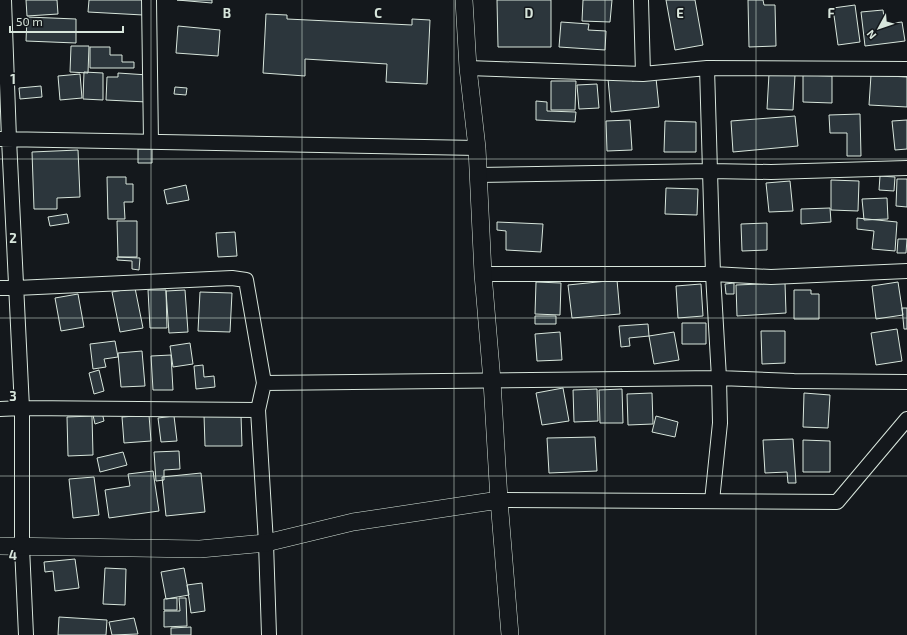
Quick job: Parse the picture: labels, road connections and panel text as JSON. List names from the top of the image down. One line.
{"scale_bar":"50 m","north":"bottom left","grid":{"columns":["B","C","D","E","F"],"rows":["1","2","3","4"]}}
